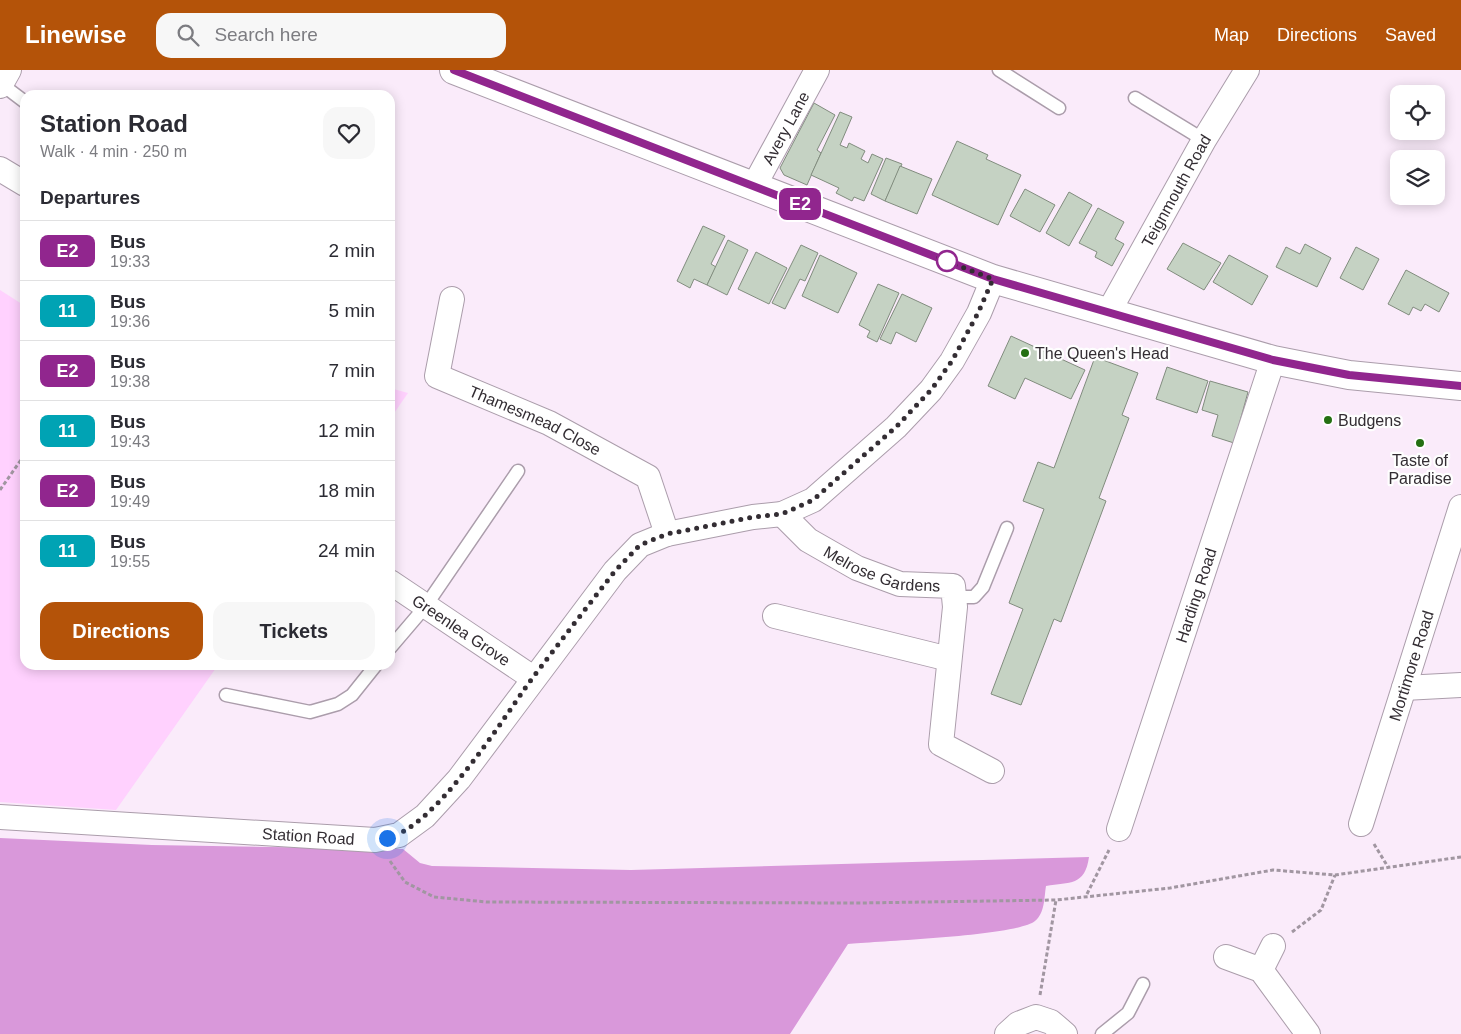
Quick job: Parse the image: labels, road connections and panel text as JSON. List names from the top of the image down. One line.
{"streets":{"street":["Avery Lane","Teignmouth Road","Thamesmead Close","Melrose Gardens","Harding Road","Greenlea Grove","Mortimore Road","Station Road"]},"crossings":[["Thamesmead Close","Station Road"],["Melrose Gardens","Station Road"],["Greenlea Grove","Station Road"]],"places":["The Queen's Head","Budgens","Taste of Paradise"],"lines":["bus line E2"],"page":{"header":"Linewise","search":"Search here","nav":["Map","Directions","Saved"],"on_map":"E2","heading":[["Station Road","Walk · 4 min · 250 m"],"Departures"],"list":[{"mark":"E2","name":"Bus","note":"19:33","value":"2 min"},{"mark":"11","name":"Bus","note":"19:36","value":"5 min"},{"mark":"E2","name":"Bus","note":"19:38","value":"7 min"},{"mark":"11","name":"Bus","note":"19:43","value":"12 min"},{"mark":"E2","name":"Bus","note":"19:49","value":"18 min"},{"mark":"11","name":"Bus","note":"19:55","value":"24 min"}],"buttons":["Directions","Tickets"]}}
